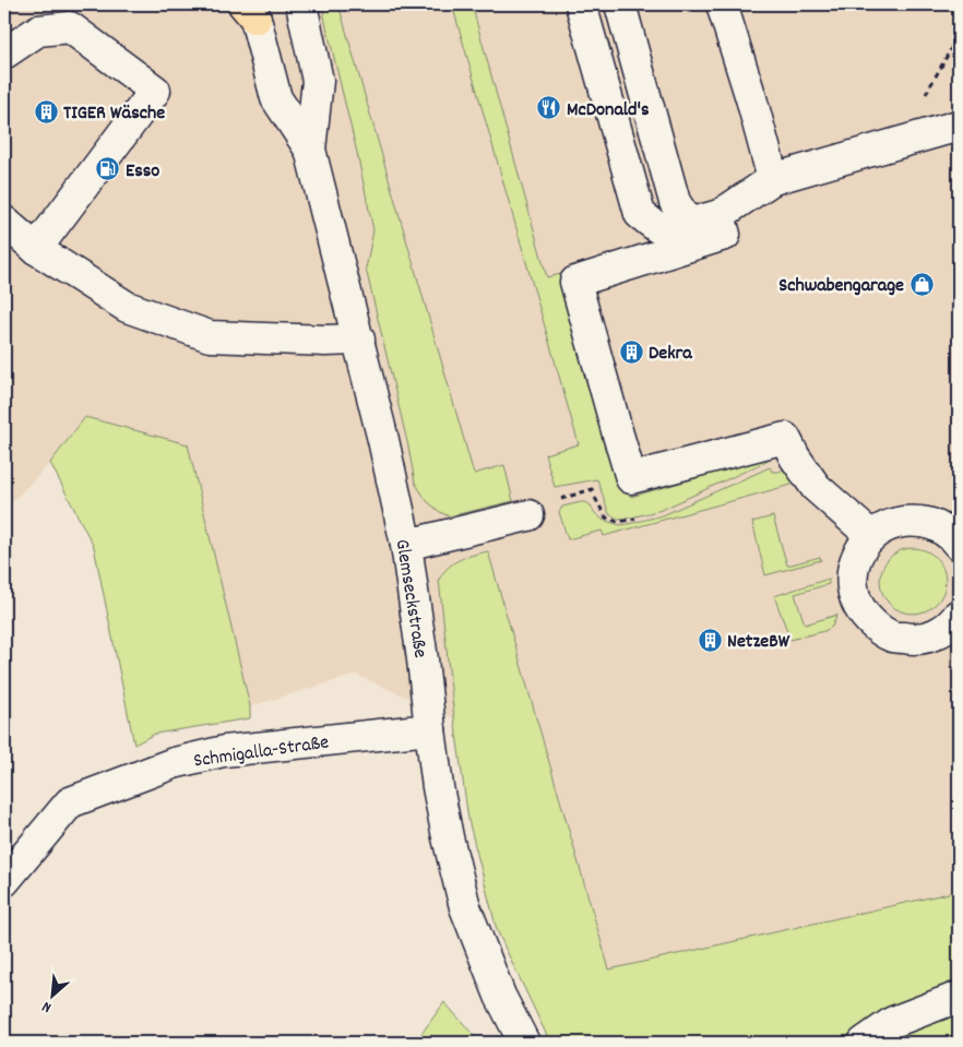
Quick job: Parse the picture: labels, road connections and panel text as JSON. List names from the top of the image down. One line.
{"streets":{"street":["Glemseckstraße","Schmigalla-Straße"]},"crossings":[["Glemseckstraße","Schmigalla-Straße"]],"places":{"restaurant":["McDonald's"],"building":["TIGER Wäsche","Dekra","NetzeBW"],"fuel station":["Esso"],"shop":["Schwabengarage"]},"north":"bottom left"}
